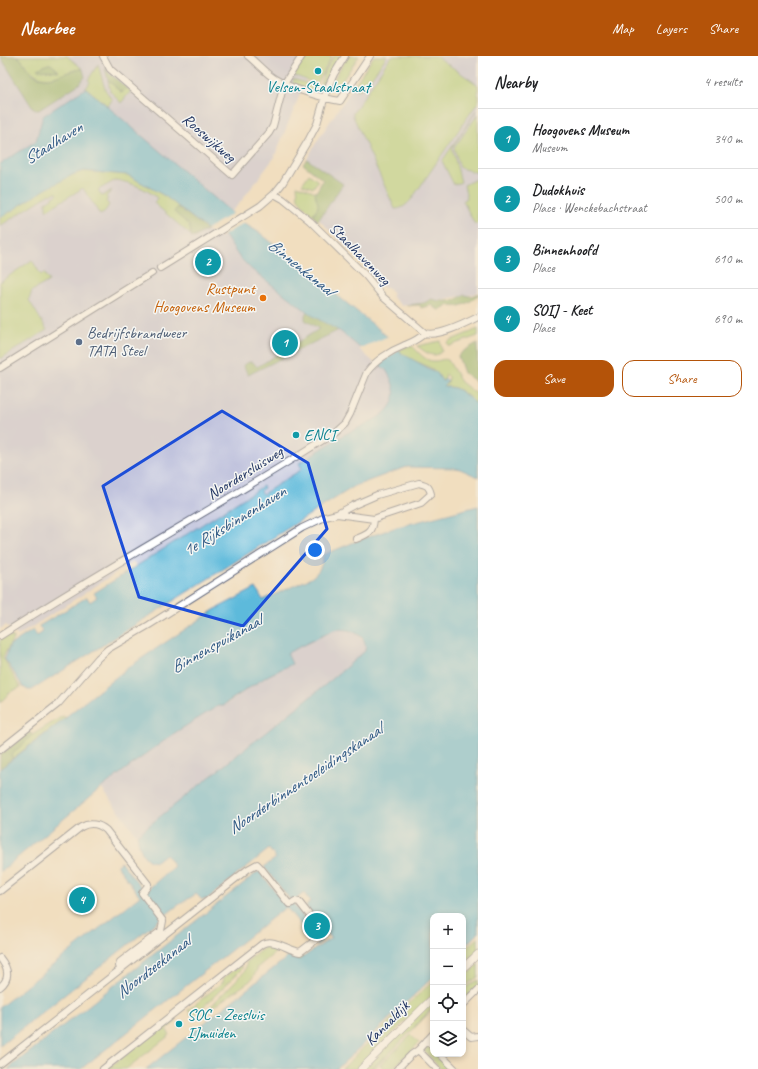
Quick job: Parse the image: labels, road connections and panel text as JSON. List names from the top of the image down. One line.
{"streets":{"main road":["Kanaaldijk"],"street":["Rooswijkweg","Staalhavenweg","Noordersluisweg"]},"crossings":[["Staalhavenweg","Noordersluisweg"]],"water":["Staalhaven","Binnenkanaal","1e Rijksbinnenhaven","Binnenspuikanaal","Noorderbinnentoeleidingskanaal","Noordzeekanaal"],"places":["Velsen-Staalstraat","Rustpunt Hoogovens Museum","Bedrijfsbrandweer TATA Steel","ENCI","SOC - Zeesluis IJmuiden"],"page":{"header":"Nearbee","nav":["Map","Layers","Share"],"heading":["Nearby","4 results"],"list":[{"mark":"1","name":"Hoogovens Museum","note":"Museum","value":"340 m"},{"mark":"2","name":"Dudokhuis","note":"Place · Wenckebachstraat","value":"500 m"},{"mark":"3","name":"Binnenhoofd","note":"Place","value":"610 m"},{"mark":"4","name":"SOIJ - Keet","note":"Place","value":"690 m"}],"pins":["2","1","4","3"],"buttons":["Save","Share"],"map_buttons":["+","−"]}}
